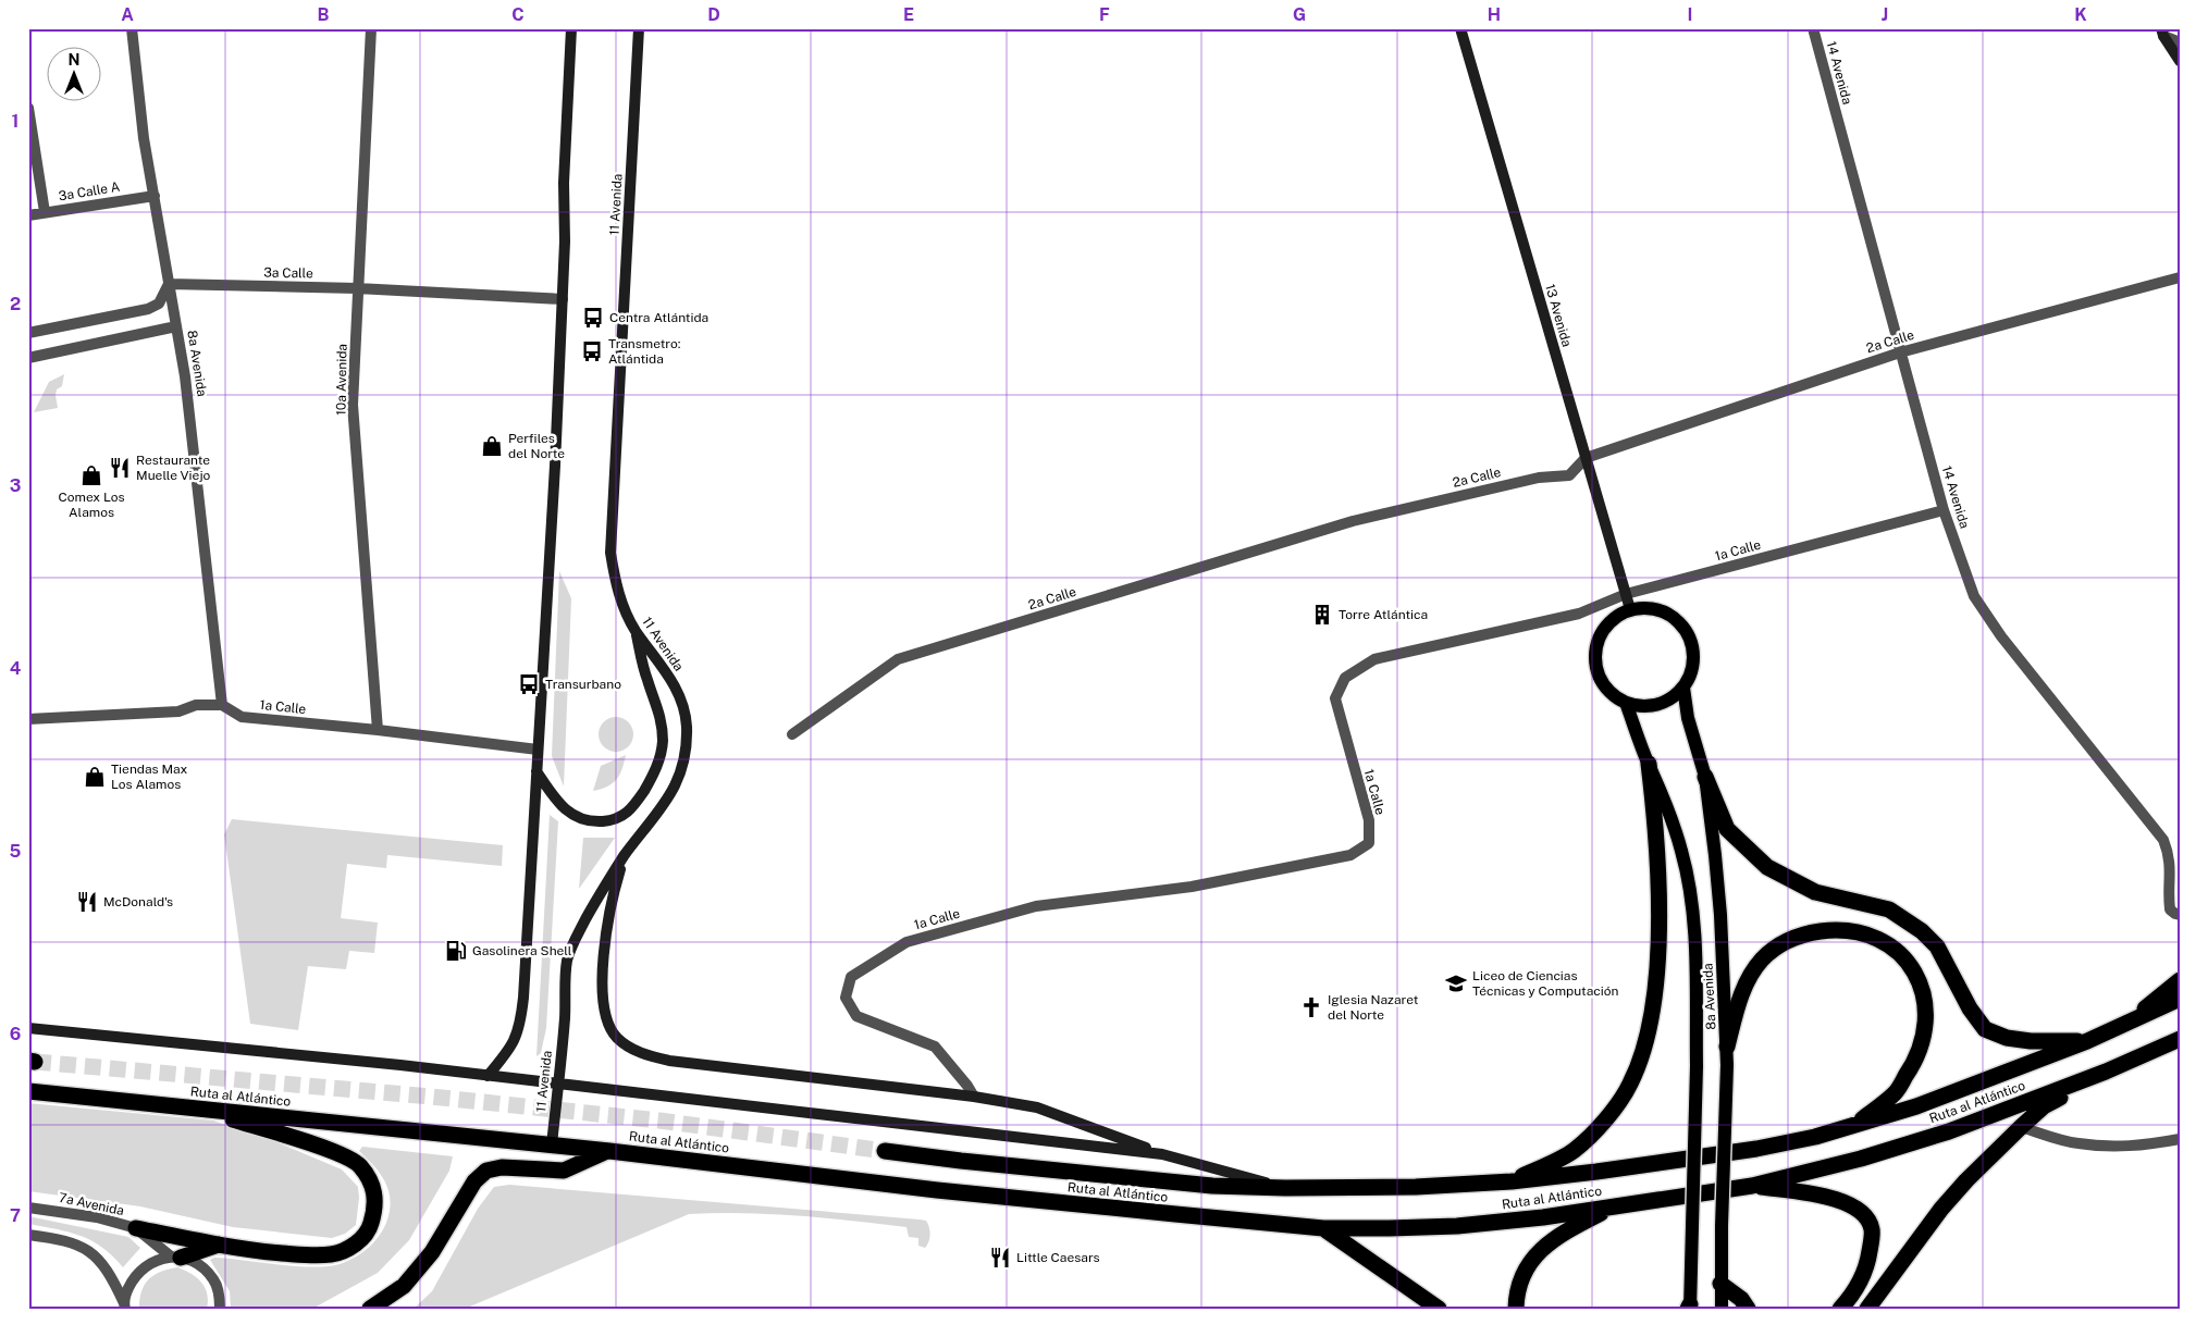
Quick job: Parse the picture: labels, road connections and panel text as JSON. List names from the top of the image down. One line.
{"streets":{"highway":["Ruta al Atlántico"],"main road":["11 Avenida","13 Avenida","8a Avenida"],"street":["14 Avenida","3a Calle A","3a Calle","2a Calle","10a Avenida","1a Calle","7a Avenida"]},"crossings":[["14 Avenida","2a Calle"],["14 Avenida","1a Calle"],["3a Calle A","8a Avenida"],["11 Avenida","Ruta al Atlántico"],["3a Calle","8a Avenida"],["3a Calle","10a Avenida"],["13 Avenida","2a Calle"],["13 Avenida","8a Avenida"],["13 Avenida","1a Calle"],["8a Avenida","1a Calle"],["10a Avenida","1a Calle"]],"places":{"bus stop":["Centra Atlántida","Transmetro: Atlántida","Transurbano"],"shop":["Perfiles del Norte","Comex Los Alamos","Tiendas Max Los Alamos"],"restaurant":["Restaurante Muelle Viejo","McDonald's","Little Caesars"],"building":["Torre Atlántica"],"fuel station":["Gasolinera Shell"],"school or university":["Liceo de Ciencias Técnicas y Computación"],"church":["Iglesia Nazaret del Norte"]},"north":"top","grid":{"columns":["A","B","C","D","E","F","G","H","I","J","K"],"rows":["1","2","3","4","5","6","7"]}}
